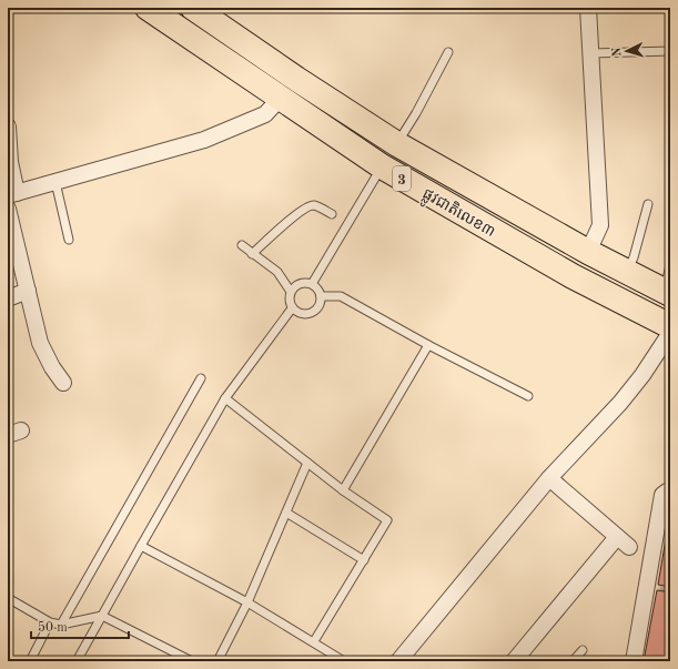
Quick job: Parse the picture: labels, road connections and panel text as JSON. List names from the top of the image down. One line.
{"streets":{"highway":["3","ផ្លូវជាតិលេខ៣"]},"scale_bar":"50 m","north":"left"}
